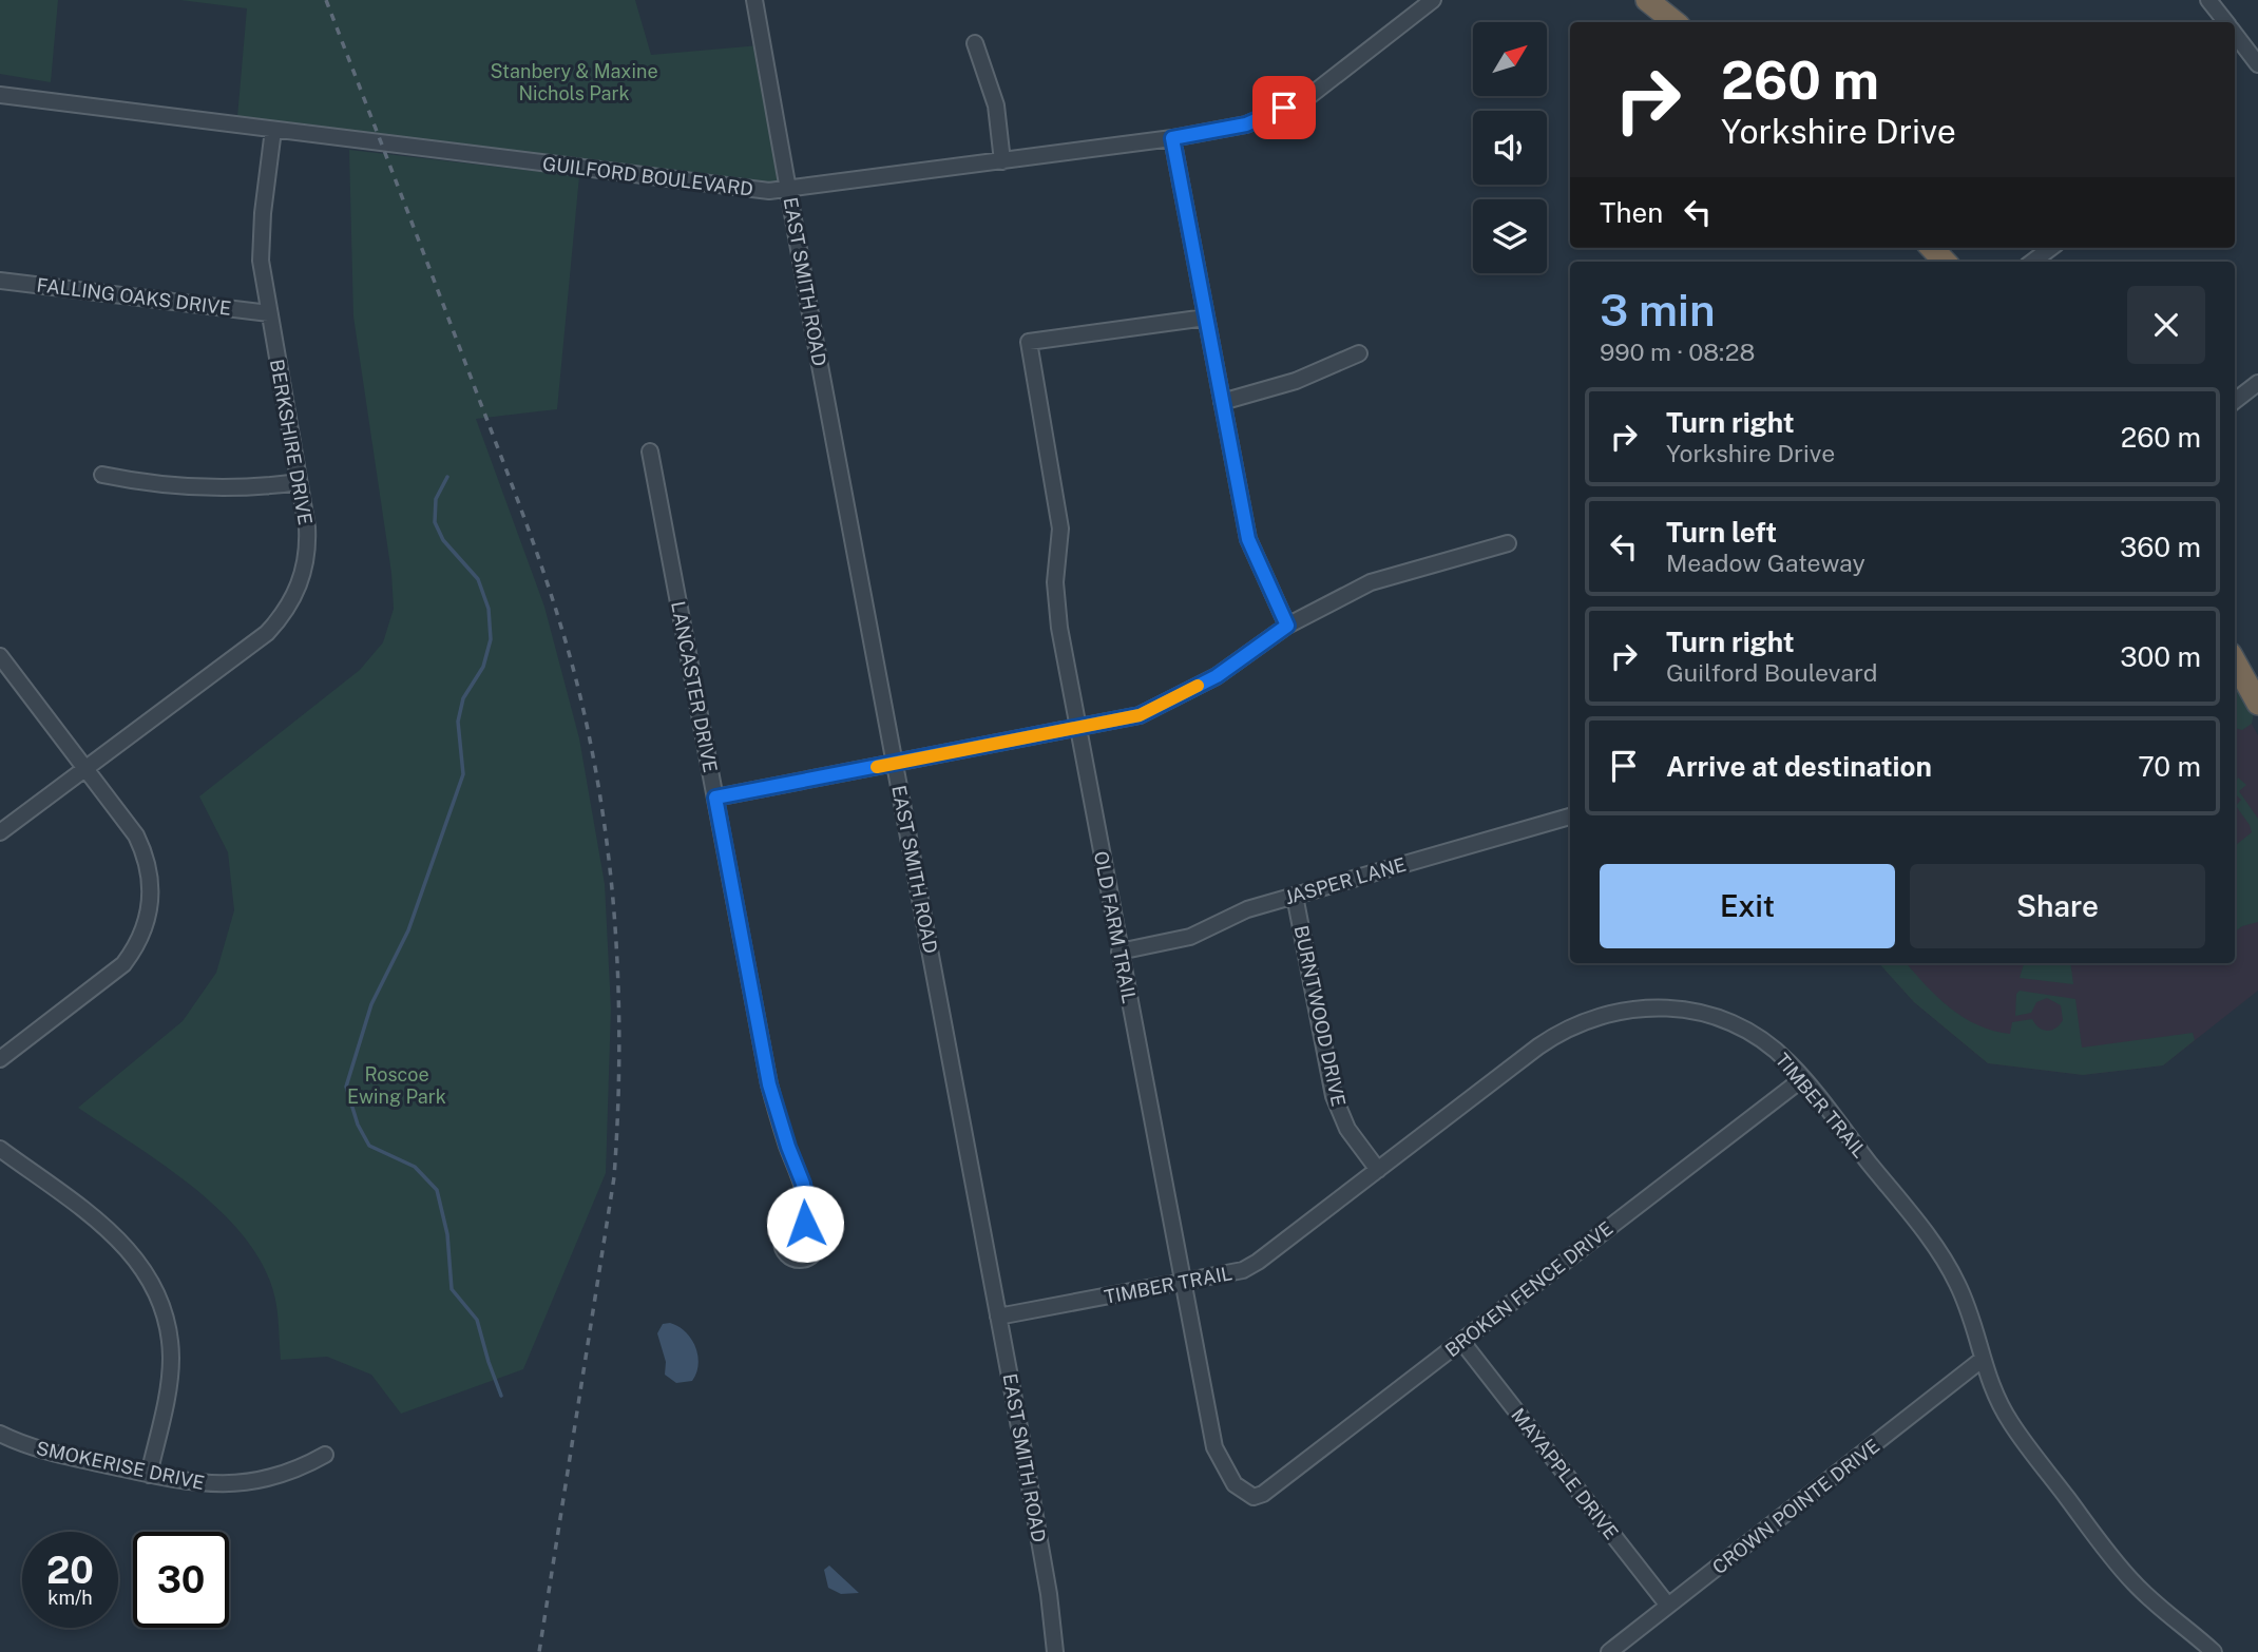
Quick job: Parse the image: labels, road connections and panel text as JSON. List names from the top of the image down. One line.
{"streets":{"street":["GUILFORD BOULEVARD","EAST SMITH ROAD","FALLING OAKS DRIVE","BERKSHIRE DRIVE","LANCASTER DRIVE","JASPER LANE","OLD FARM TRAIL","BURNTWOOD DRIVE","TIMBER TRAIL","BROKEN FENCE DRIVE","SMOKERISE DRIVE","MAYAPPLE DRIVE","CROWN POINTE DRIVE"]},"crossings":[["GUILFORD BOULEVARD","EAST SMITH ROAD"],["GUILFORD BOULEVARD","BERKSHIRE DRIVE"],["EAST SMITH ROAD","TIMBER TRAIL"],["FALLING OAKS DRIVE","BERKSHIRE DRIVE"],["JASPER LANE","OLD FARM TRAIL"],["JASPER LANE","BURNTWOOD DRIVE"],["OLD FARM TRAIL","TIMBER TRAIL"],["OLD FARM TRAIL","BROKEN FENCE DRIVE"],["BURNTWOOD DRIVE","TIMBER TRAIL"],["TIMBER TRAIL","BROKEN FENCE DRIVE"],["TIMBER TRAIL","CROWN POINTE DRIVE"],["BROKEN FENCE DRIVE","MAYAPPLE DRIVE"],["MAYAPPLE DRIVE","CROWN POINTE DRIVE"]],"parks":["Stanbery & Maxine Nichols Park","Roscoe Ewing Park"],"north":"top right","page":{"turn":["260 m","Yorkshire Drive"],"then":"Then","heading":["3 min","990 m · 08:28"],"list":[{"name":"Turn right","note":"Yorkshire Drive","value":"260 m"},{"name":"Turn left","note":"Meadow Gateway","value":"360 m"},{"name":"Turn right","note":"Guilford Boulevard","value":"300 m"},{"name":"Arrive at destination","value":"70 m"}],"buttons":["Exit","Share"],"speed":"20 km/h","limit":"30"}}
